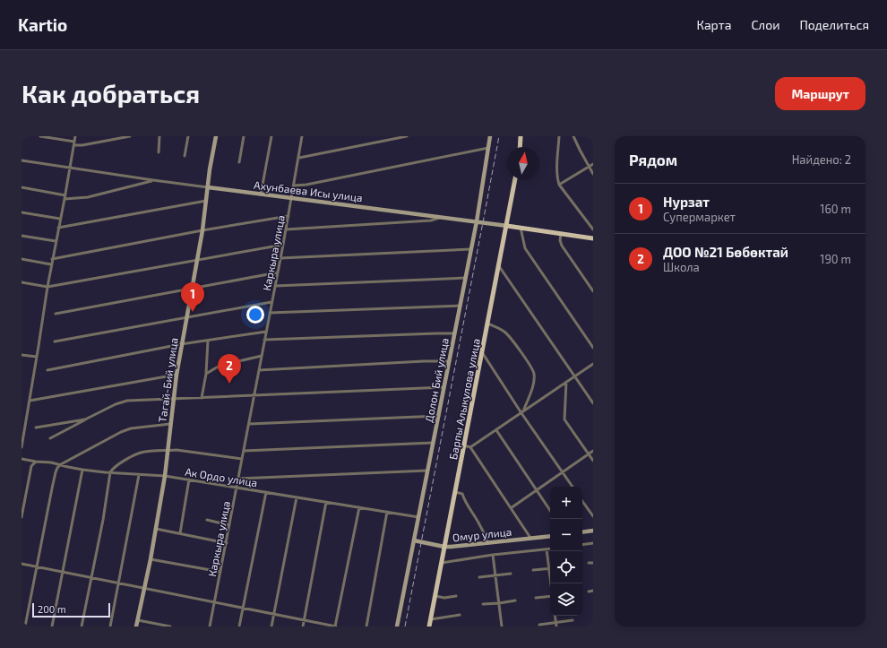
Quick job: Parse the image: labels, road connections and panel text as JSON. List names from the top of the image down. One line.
{"streets":{"main road":["Ахунбаева Исы улица","Барпы Алыкулова улица"],"street":["Каркыра улица","Тагай-Бий улица","Долон Бий улица","Ак Ордо улица","Омур улица"]},"crossings":[["Ахунбаева Исы улица","Каркыра улица"],["Ахунбаева Исы улица","Тагай-Бий улица"],["Ахунбаева Исы улица","Долон Бий улица"],["Ахунбаева Исы улица","Барпы Алыкулова улица"],["Каркыра улица","Ак Ордо улица"],["Тагай-Бий улица","Ак Ордо улица"],["Долон Бий улица","Ак Ордо улица"],["Долон Бий улица","Омур улица"],["Барпы Алыкулова улица","Омур улица"]],"scale_bar":"200 m","north":"top","page":{"header":"Kartio","nav":["Карта","Слои","Поделиться"],"buttons":"Маршрут","title":"Как добраться","heading":["Рядом","Найдено: 2"],"list":[{"mark":"1","name":"Нурзат","note":"Супермаркет","value":"160 m"},{"mark":"2","name":"ДОО №21 Бөбөктай","note":"Школа","value":"190 m"}],"pins":["1","2"],"map_buttons":["+","−"],"scale":"200 m"}}
